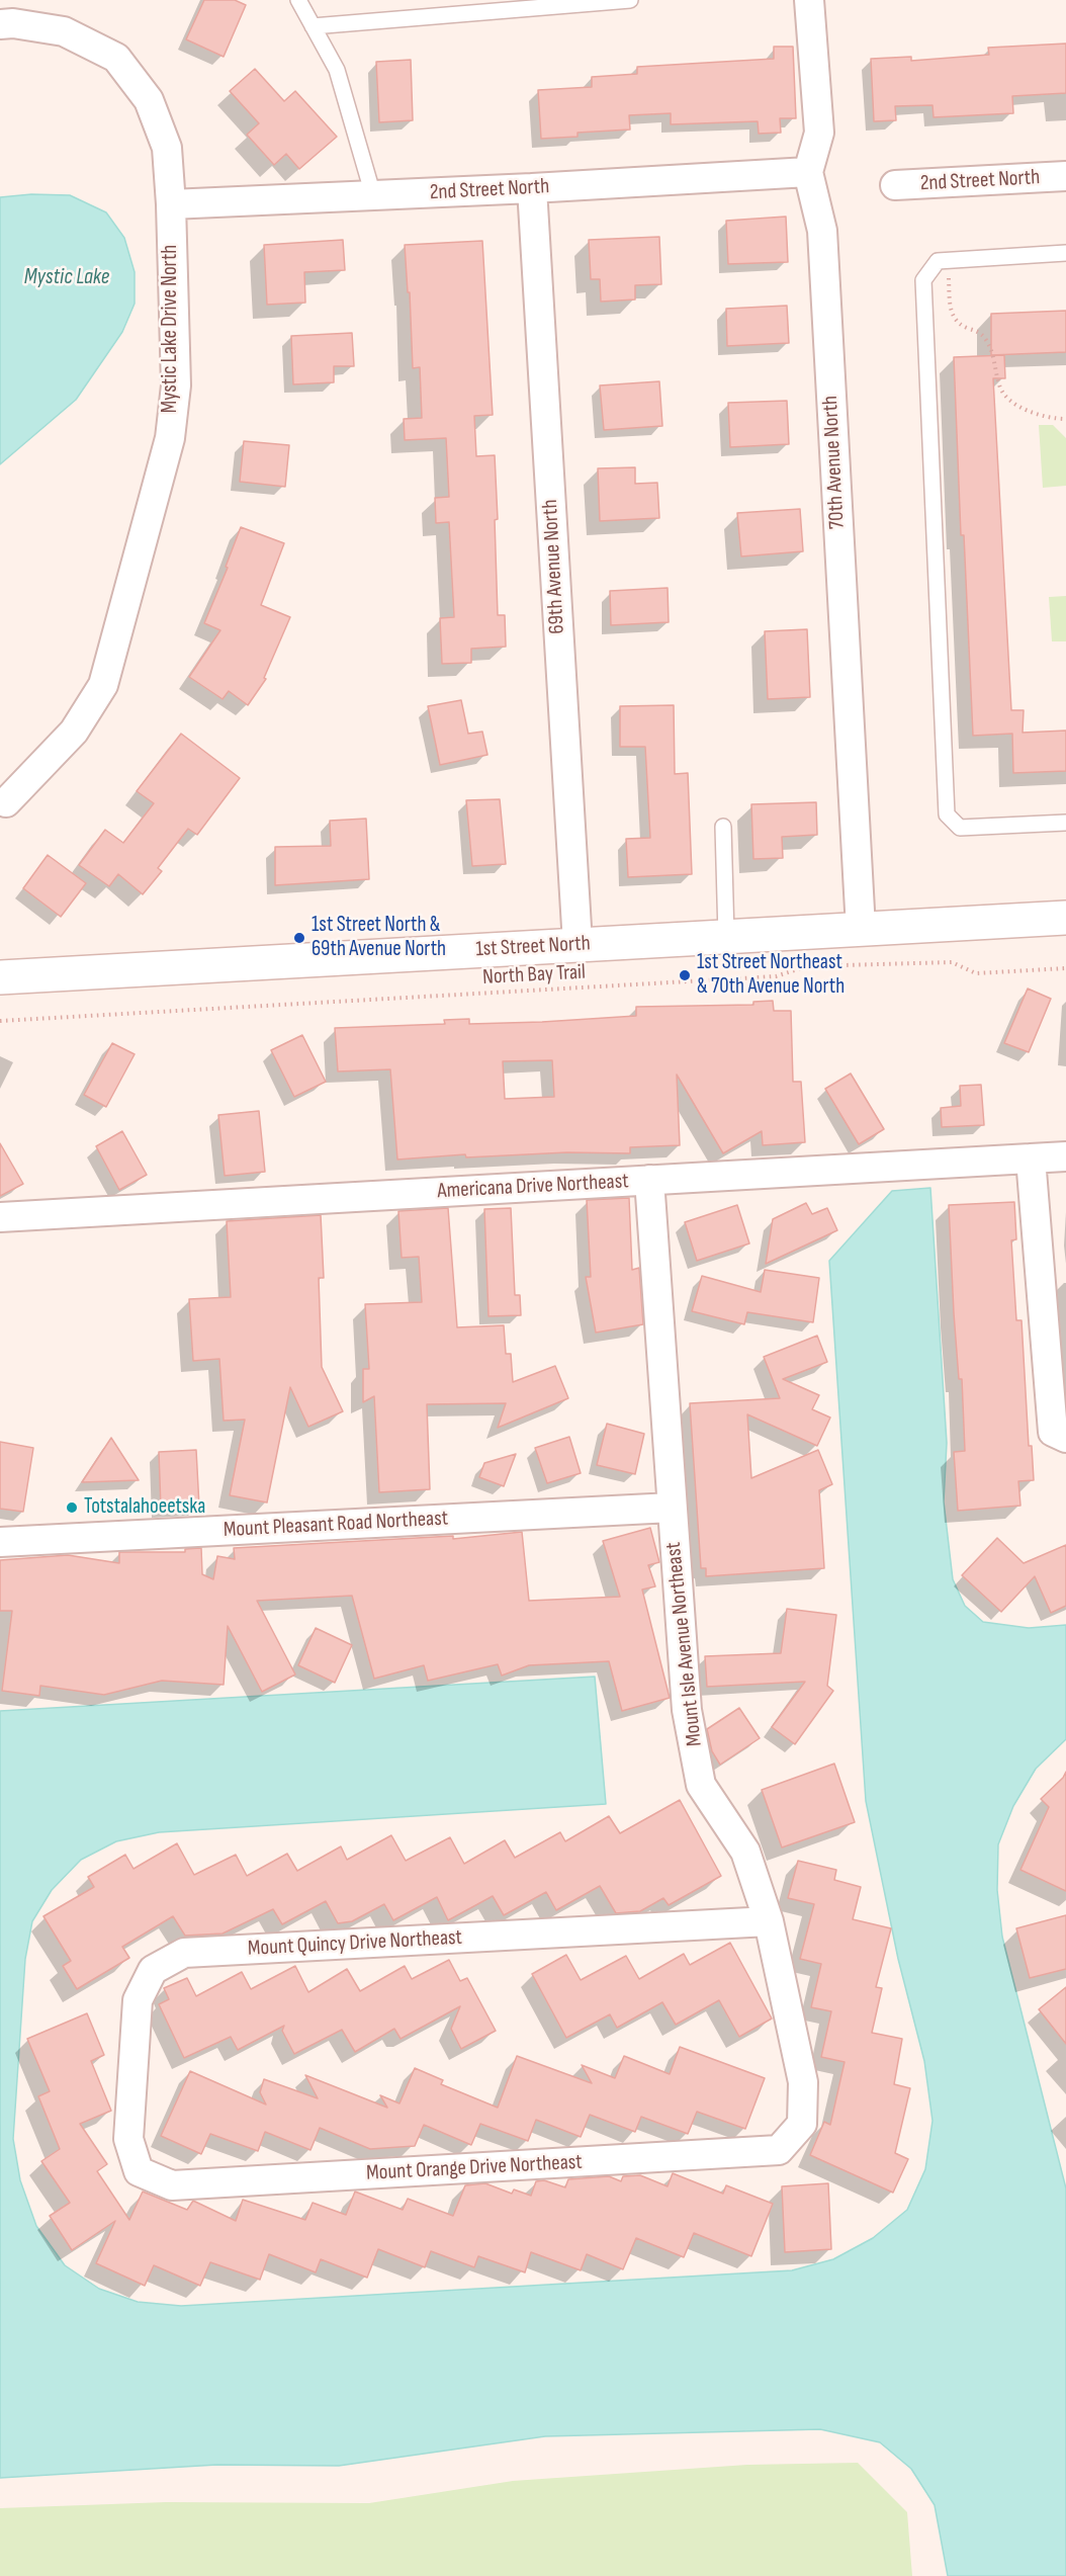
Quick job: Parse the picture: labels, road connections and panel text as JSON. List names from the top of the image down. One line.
{"streets":{"street":["2nd Street North","Mystic Lake Drive North","70th Avenue North","69th Avenue North","1st Street North","Americana Drive Northeast","Mount Pleasant Road Northeast","Mount Isle Avenue Northeast","Mount Quincy Drive Northeast","Mount Orange Drive Northeast"],"path":["North Bay Trail"]},"crossings":[["2nd Street North","Mystic Lake Drive North"],["2nd Street North","70th Avenue North"],["2nd Street North","69th Avenue North"],["70th Avenue North","1st Street North"],["69th Avenue North","1st Street North"],["Americana Drive Northeast","Mount Isle Avenue Northeast"],["Mount Pleasant Road Northeast","Mount Isle Avenue Northeast"],["Mount Isle Avenue Northeast","Mount Quincy Drive Northeast"],["Mount Isle Avenue Northeast","Mount Orange Drive Northeast"],["Mount Quincy Drive Northeast","Mount Orange Drive Northeast"]],"water":["Mystic Lake"],"places":["1st Street North & 69th Avenue North","1st Street Northeast & 70th Avenue North","Totstalahoeetska"]}
